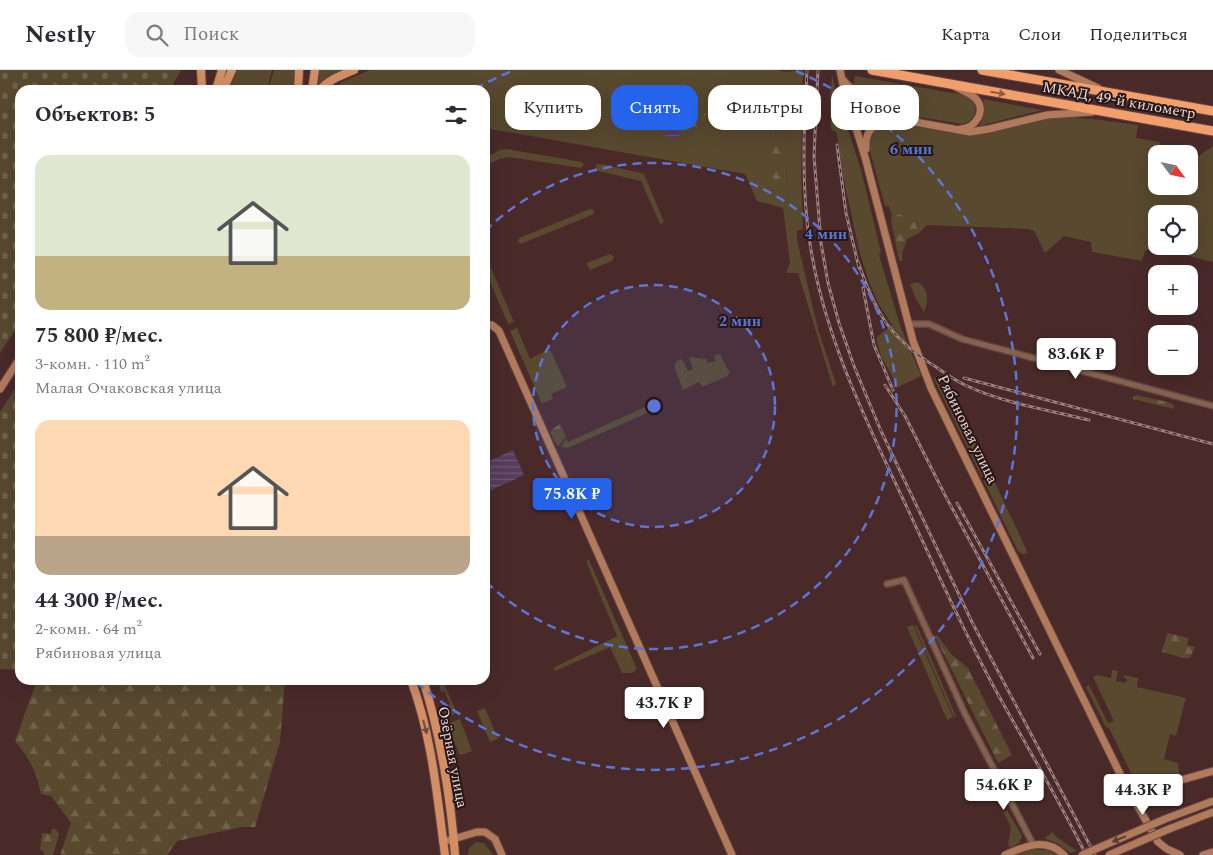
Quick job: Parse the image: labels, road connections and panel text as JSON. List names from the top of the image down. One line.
{"streets":{"highway":["МКАД, 49-й километр"],"main road":["Озёрная улица"],"street":["Рябиновая улица"]},"north":"bottom right","page":{"header":"Nestly","search":"Поиск","nav":["Карта","Слои","Поделиться"],"chip":["Купить","Снять","Фильтры","Новое"],"heading":"Объектов: 5","map_buttons":["+","−"],"list":[{"name":"75 800 ₽/мес.","note":"3-комн. · 110 m² · Малая Очаковская улица"},{"name":"44 300 ₽/мес.","note":"2-комн. · 64 m² · Рябиновая улица"}],"price":["83.6K ₽","75.8K ₽","43.7K ₽","54.6K ₽","44.3K ₽"]},"rings":["6 мин","4 мин","2 мин"]}
